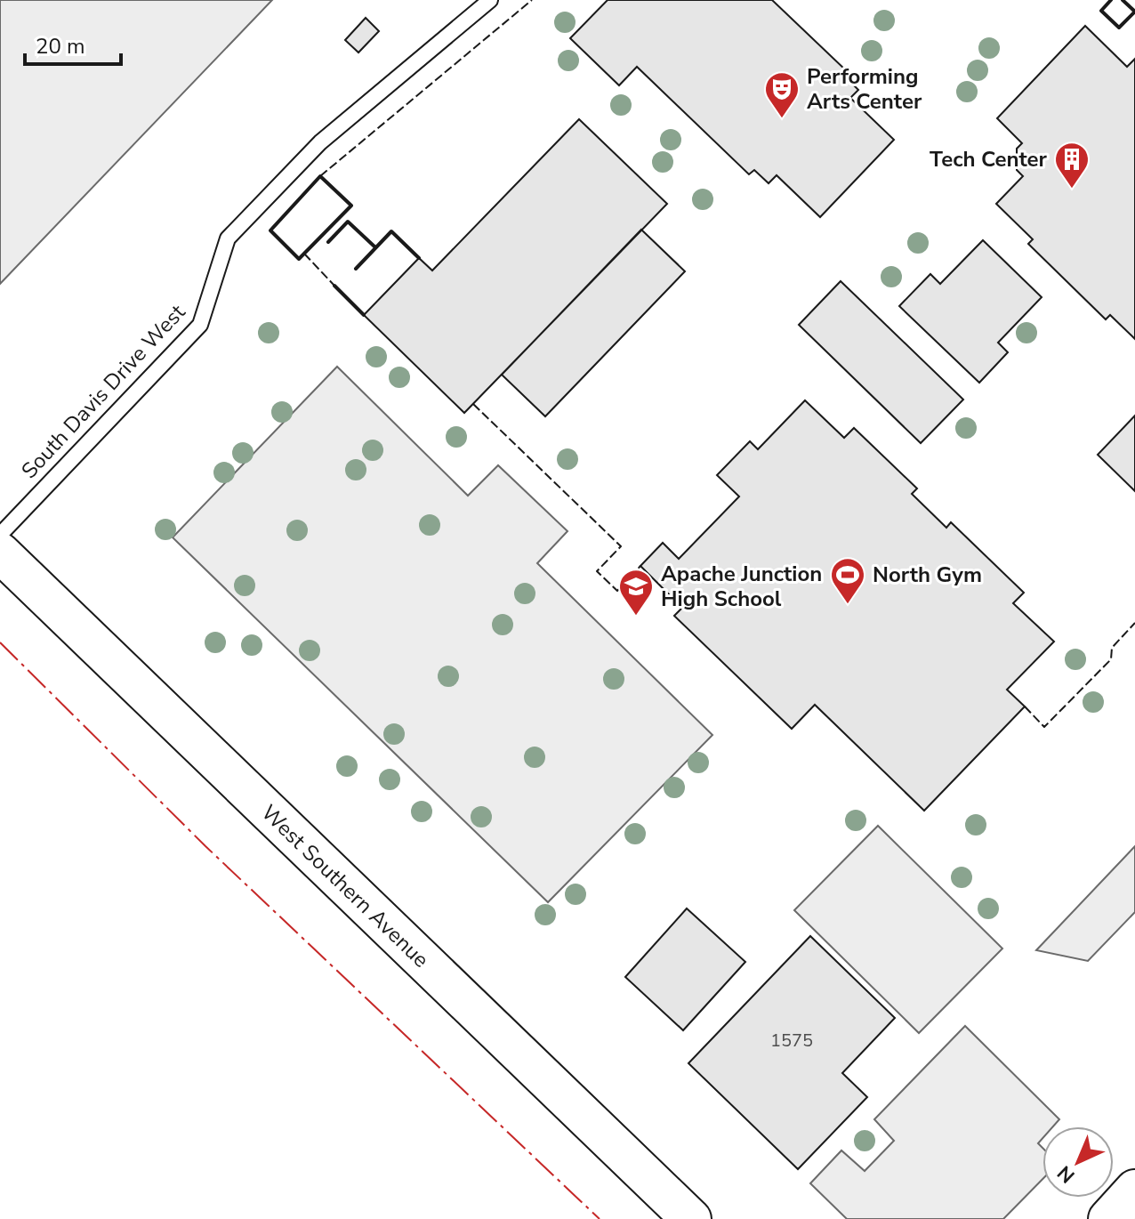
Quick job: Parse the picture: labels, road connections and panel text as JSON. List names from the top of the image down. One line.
{"streets":{"main road":["West Southern Avenue"],"lane":["South Davis Drive West"]},"places":{"theatre":["Performing Arts Center"],"building":["Tech Center"],"sports":["North Gym"],"school or university":["Apache Junction High School"]},"house_numbers":["1575"],"scale_bar":"20 m","north":"bottom left"}
